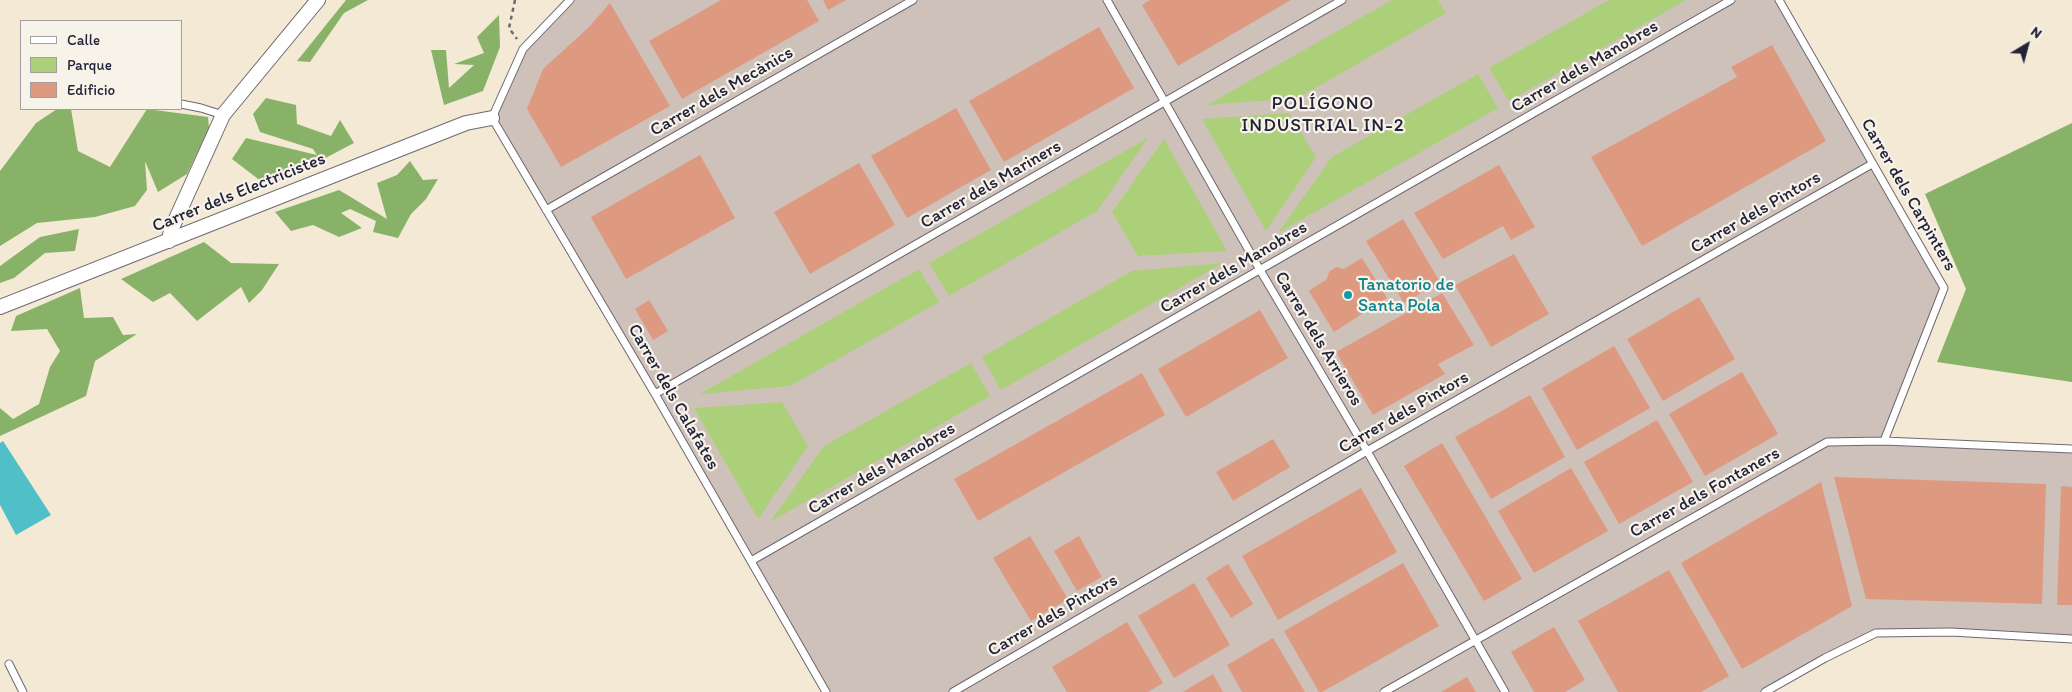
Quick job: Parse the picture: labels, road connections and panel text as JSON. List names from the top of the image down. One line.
{"streets":{"street":["Carrer dels Electricistes"],"lane":["Carrer dels Manobres","Carrer dels Mecànics","Carrer dels Mariners","Carrer dels Carpinters","Carrer dels Pintors","Carrer dels Arrieros","Carrer dels Calafates","Carrer dels Fontaners"]},"crossings":[["Carrer dels Manobres","Carrer dels Arrieros"],["Carrer dels Manobres","Carrer dels Calafates"],["Carrer dels Mecànics","Carrer dels Calafates"],["Carrer dels Mariners","Carrer dels Arrieros"],["Carrer dels Mariners","Carrer dels Calafates"],["Carrer dels Electricistes","Carrer dels Calafates"],["Carrer dels Carpinters","Carrer dels Pintors"],["Carrer dels Carpinters","Carrer dels Fontaners"],["Carrer dels Pintors","Carrer dels Arrieros"],["Carrer dels Arrieros","Carrer dels Fontaners"]],"districts":["POLÍGONO INDUSTRIAL IN-2"],"places":["Tanatorio de Santa Pola"],"legend":["Calle","Parque","Edificio"],"north":"top right"}
